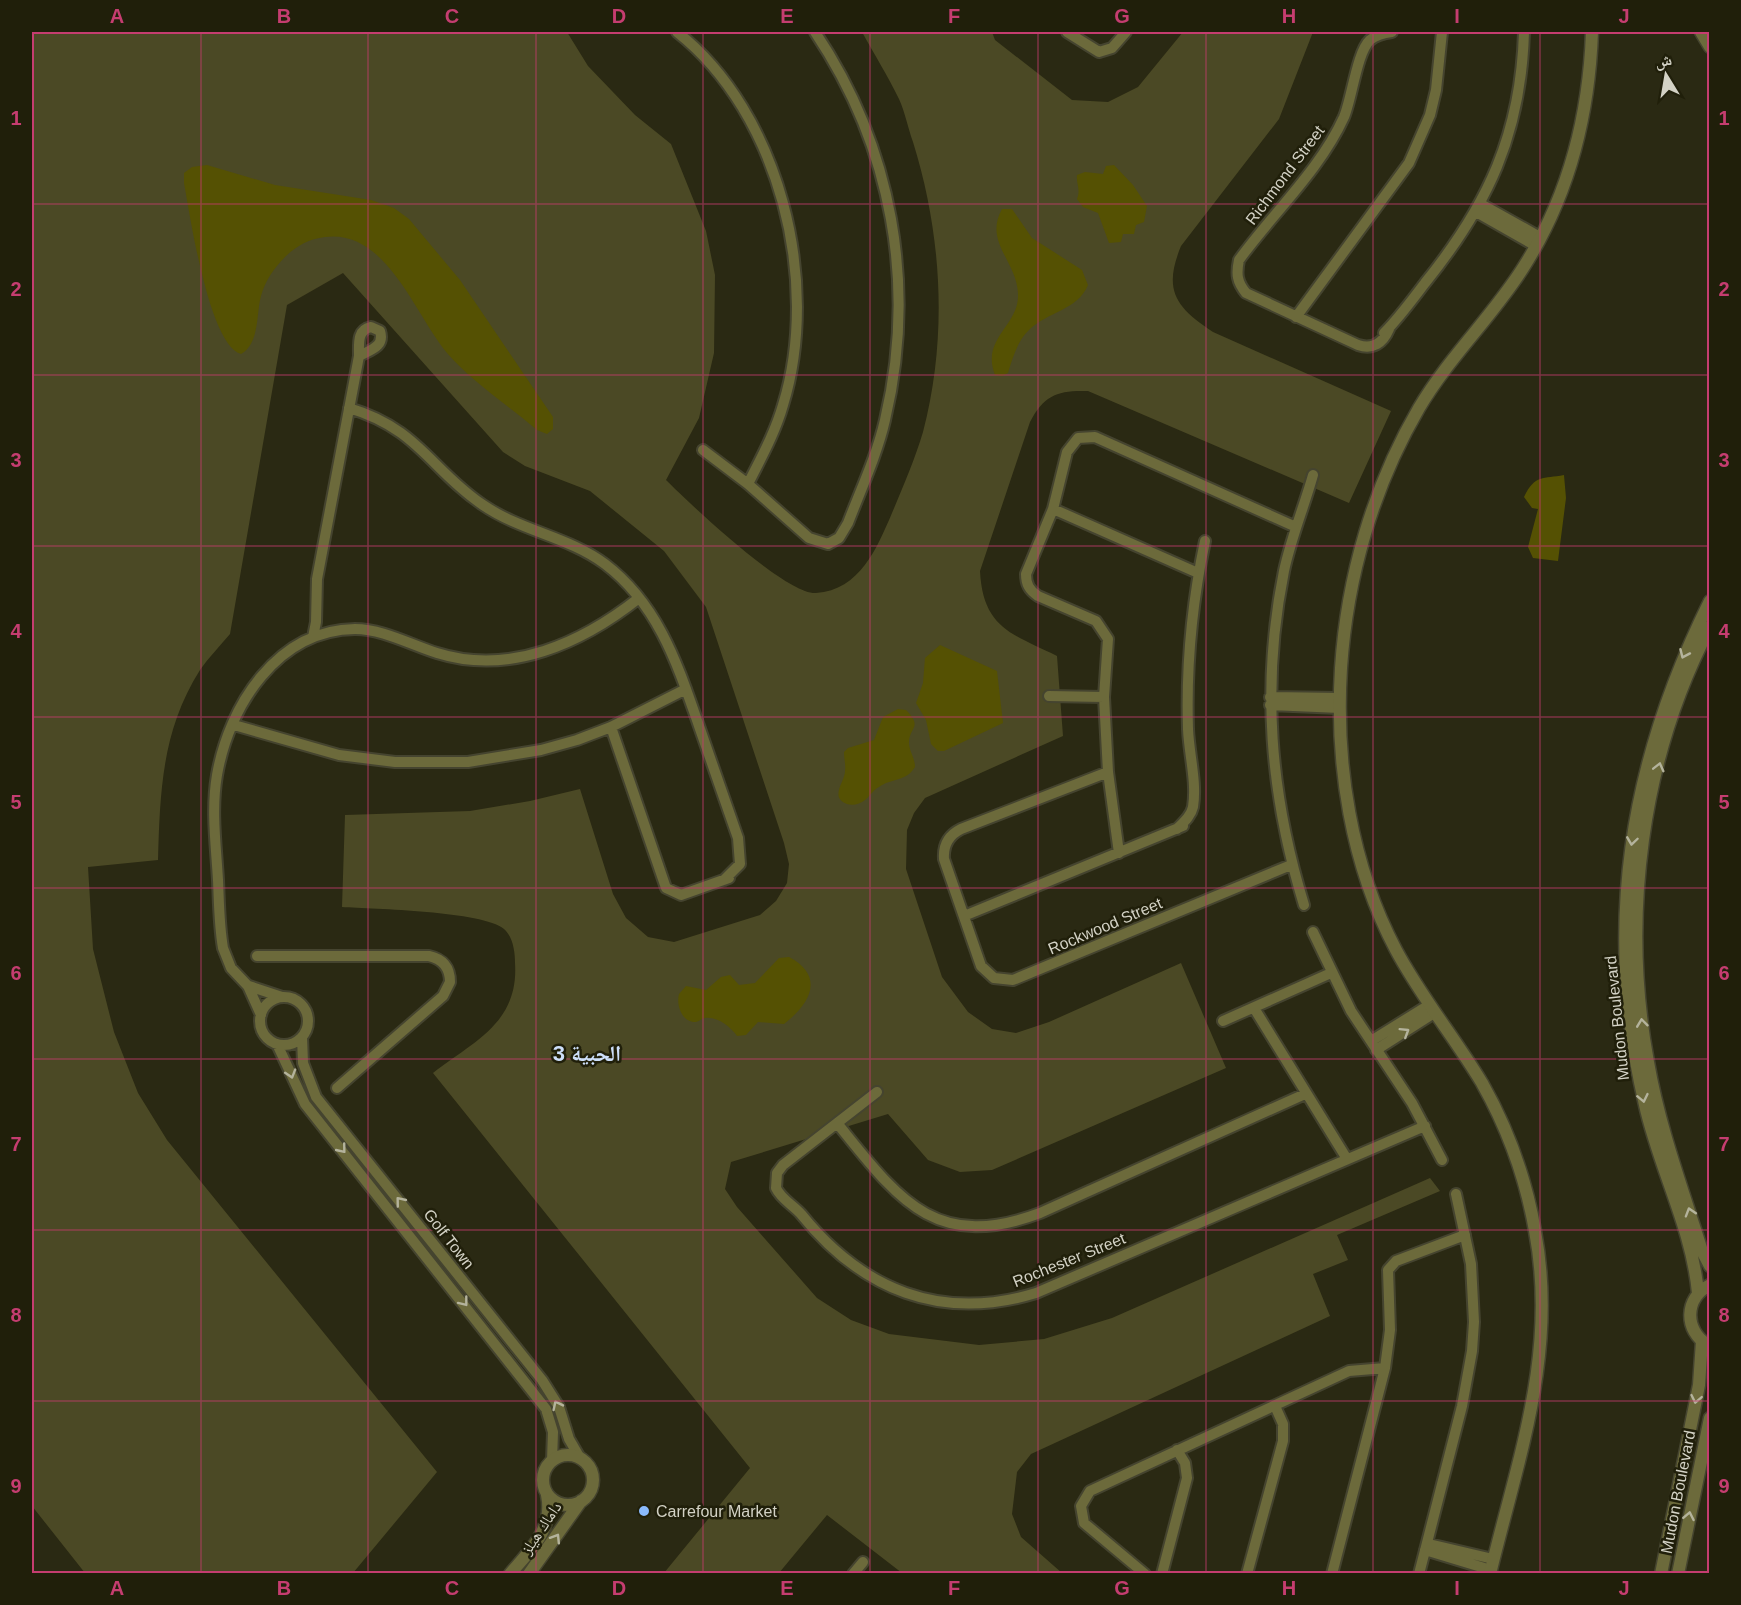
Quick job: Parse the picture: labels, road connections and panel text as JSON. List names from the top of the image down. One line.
{"streets":{"street":["Richmond Street","Rockwood Street","Mudon Boulevard","Golf Town","Rochester Street","داماك هيلز"]},"crossings":[["Golf Town","داماك هيلز"]],"districts":["الحبية 3"],"places":["Carrefour Market"],"north":"top","grid":{"columns":["A","B","C","D","E","F","G","H","I","J"],"rows":["1","2","3","4","5","6","7","8","9"]}}
